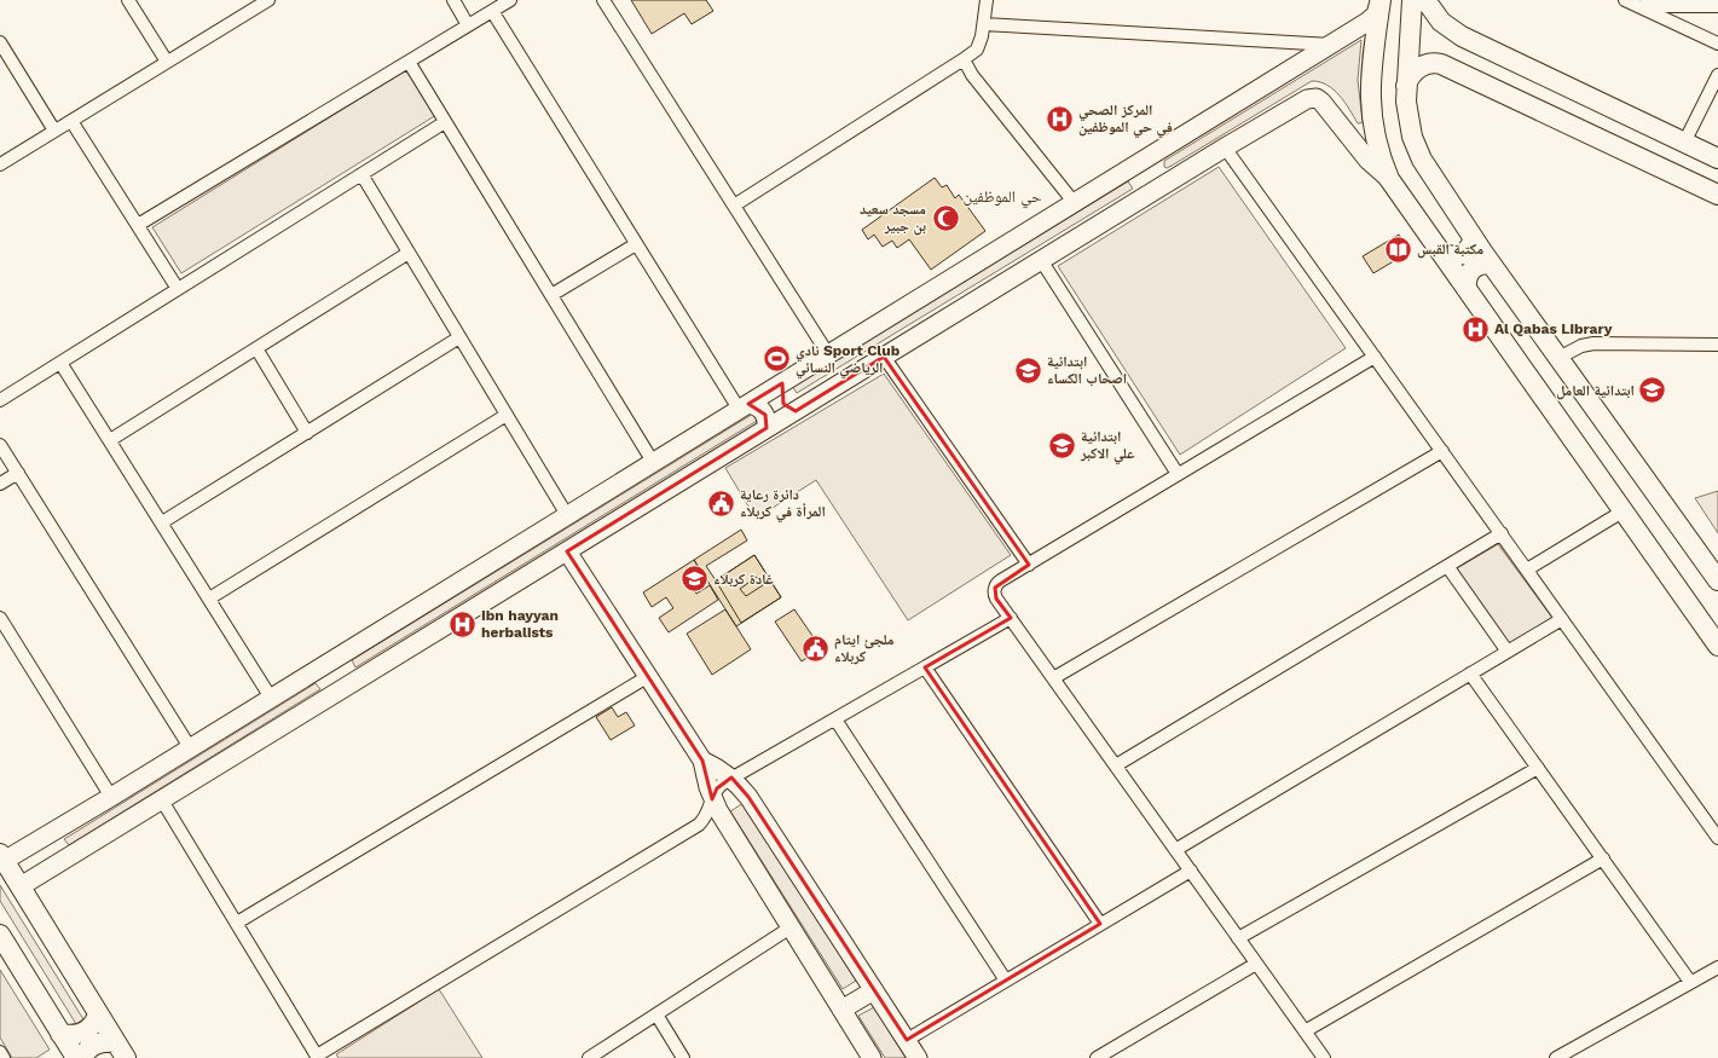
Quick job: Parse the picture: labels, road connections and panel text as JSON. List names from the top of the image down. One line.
{"districts":["حي الموظفين"],"places":{"hospital":["المركز الصحي في حي الموظفين","Al Qabas Library","Ibn hayyan herbalists"],"mosque":["مسجد سعيد بن جبير"],"library":["مكتبة القبس"],"sports":["نادي Sport Club الرياضي النسائي"],"school or university":["ابتدائية اصحاب الكساء","ابتدائية العامل","ابتدائية علي الاكبر","غادة كربلاء"],"public building":["دائرة رعاية المرأة في كربلاء","ملجئ ايتام كربلاء"]}}
